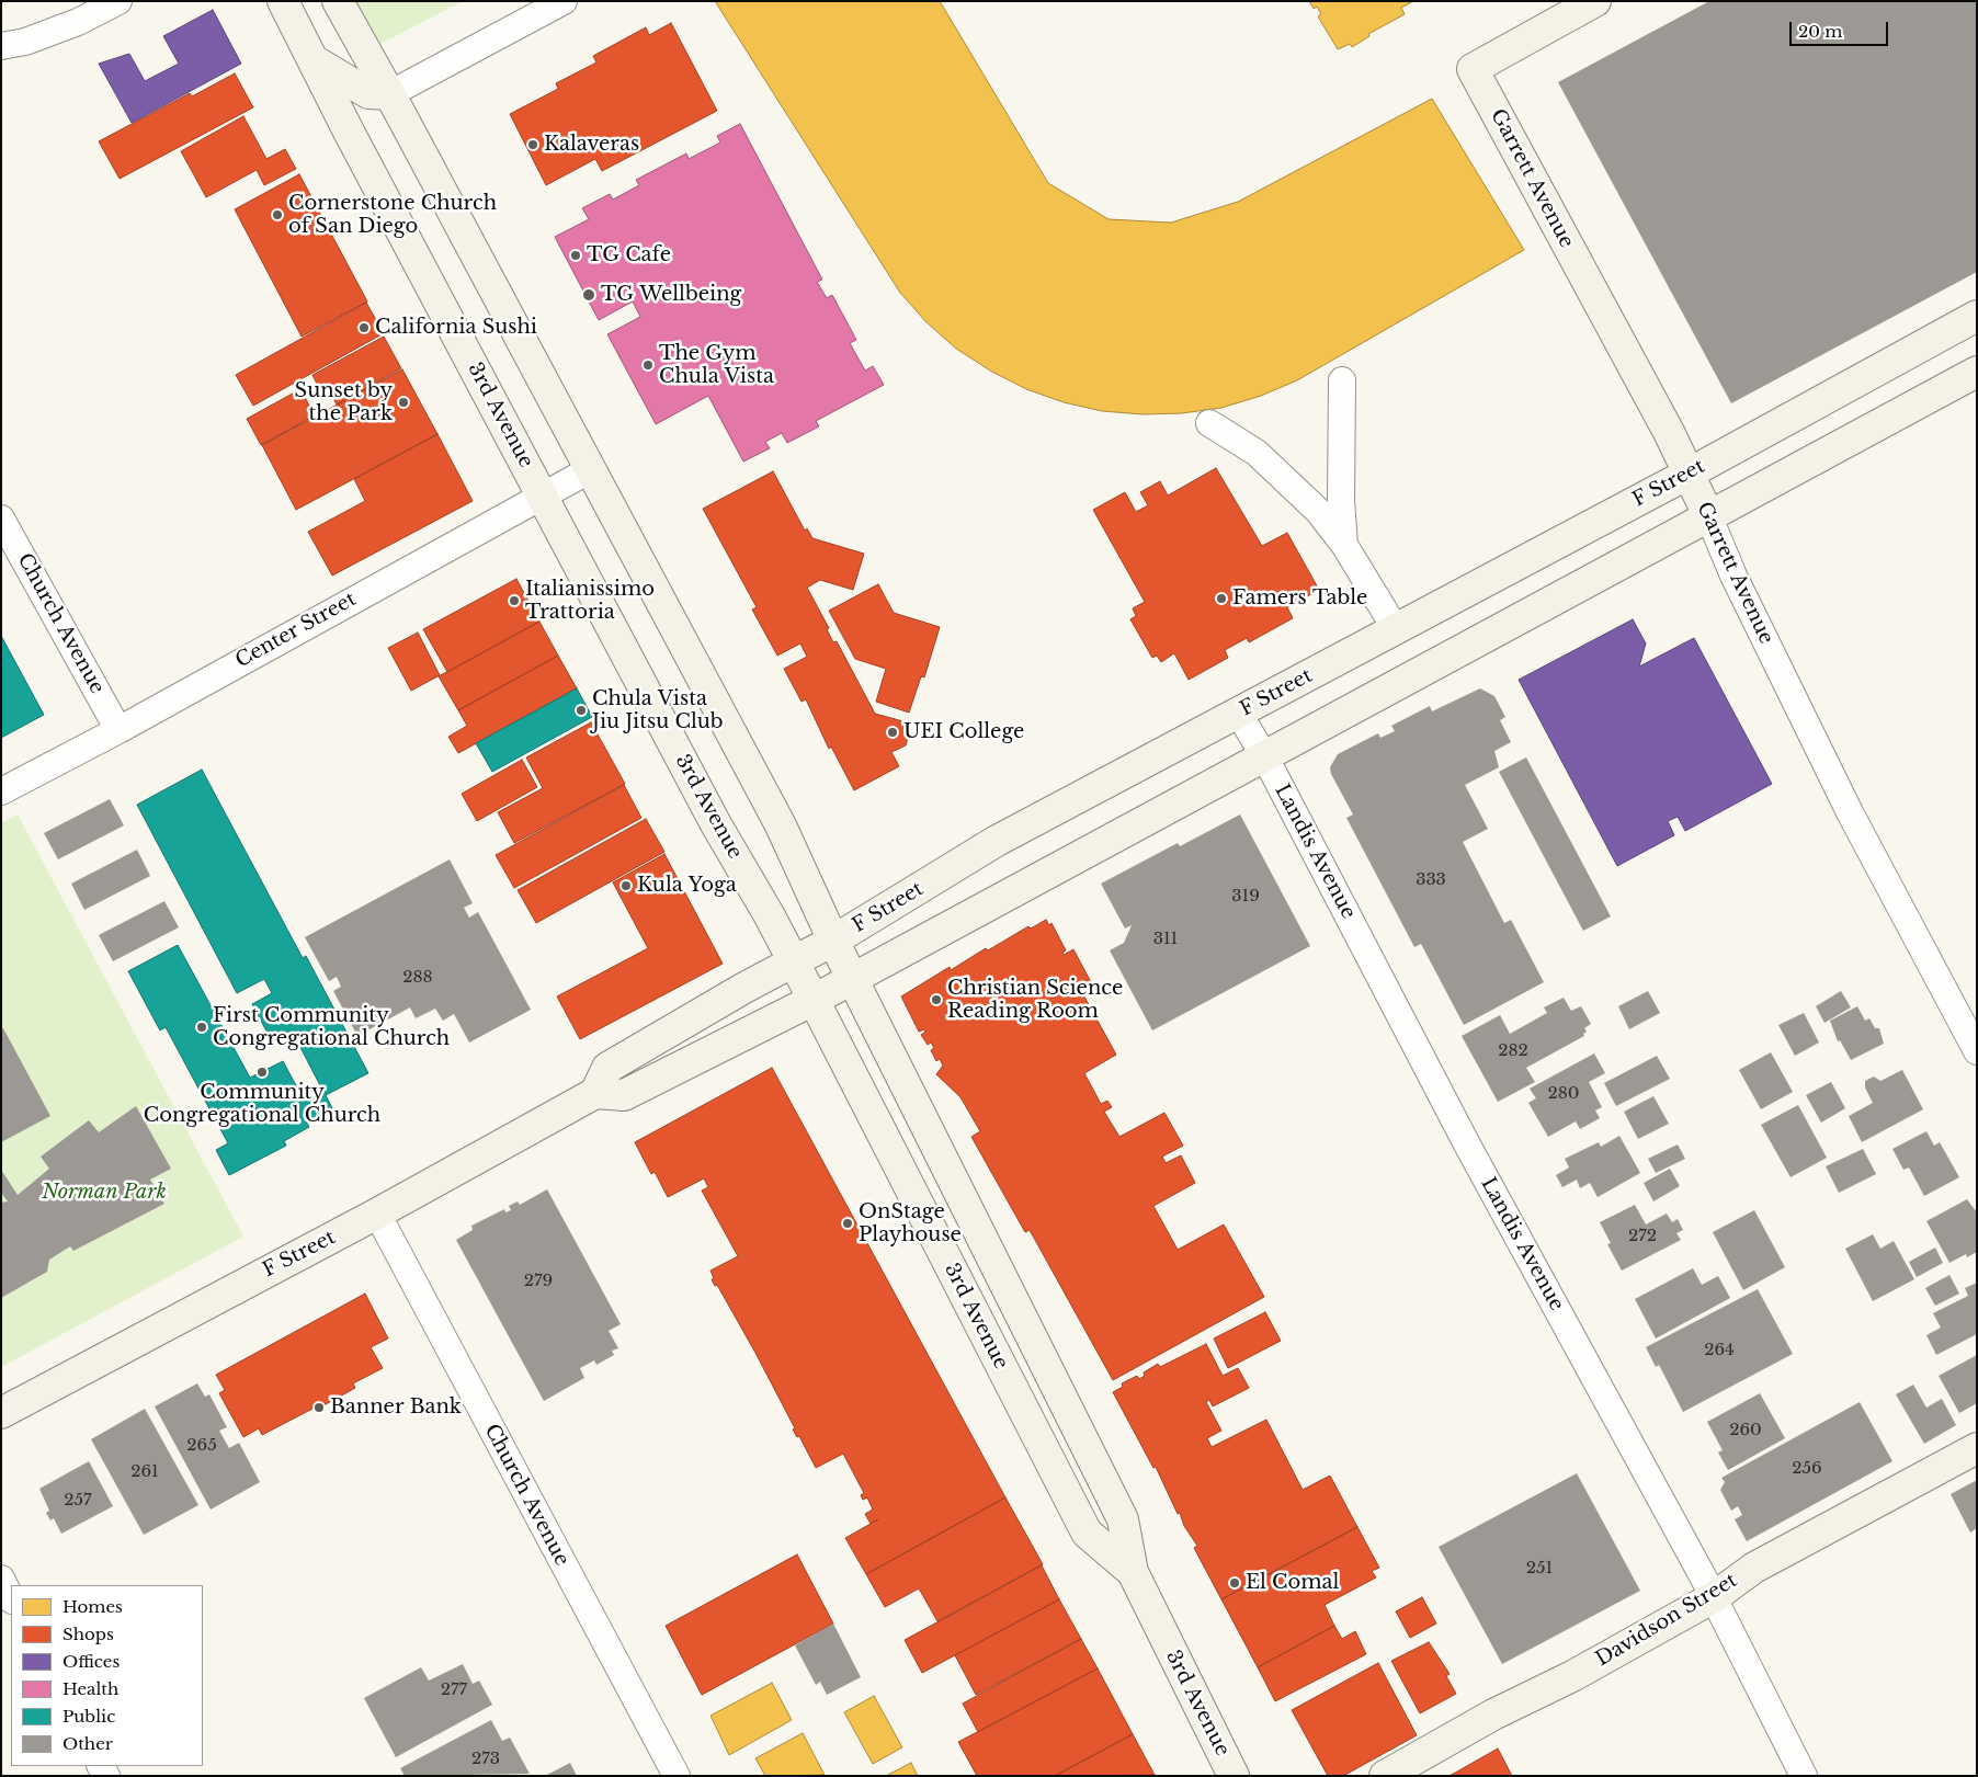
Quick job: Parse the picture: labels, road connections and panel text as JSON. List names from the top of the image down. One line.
{"streets":{"main road":["Garrett Avenue","3rd Avenue","F Street","Davidson Street"],"street":["Church Avenue","Center Street","Landis Avenue"]},"crossings":[["Garrett Avenue","F Street"],["3rd Avenue","F Street"],["3rd Avenue","Center Street"],["F Street","Church Avenue"],["F Street","Landis Avenue"],["Church Avenue","Center Street"],["Landis Avenue","Davidson Street"]],"parks":["Norman Park"],"places":["Kalaveras","Cornerstone Church of San Diego","TG Cafe","TG Wellbeing","California Sushi","The Gym Chula Vista","Sunset by the Park","Famers Table","Italianissimo Trattoria","Chula Vista Jiu Jitsu Club","UEI College","Kula Yoga","Christian Science Reading Room","First Community Congregational Church","Community Congregational Church","OnStage Playhouse","Banner Bank","El Comal"],"house_numbers":["333","319","311","288","282","280","272","279","264","260","265","256","261","257","251","277","273"],"legend":["Homes","Shops","Offices","Health","Public","Other"],"scale_bar":"20 m"}
